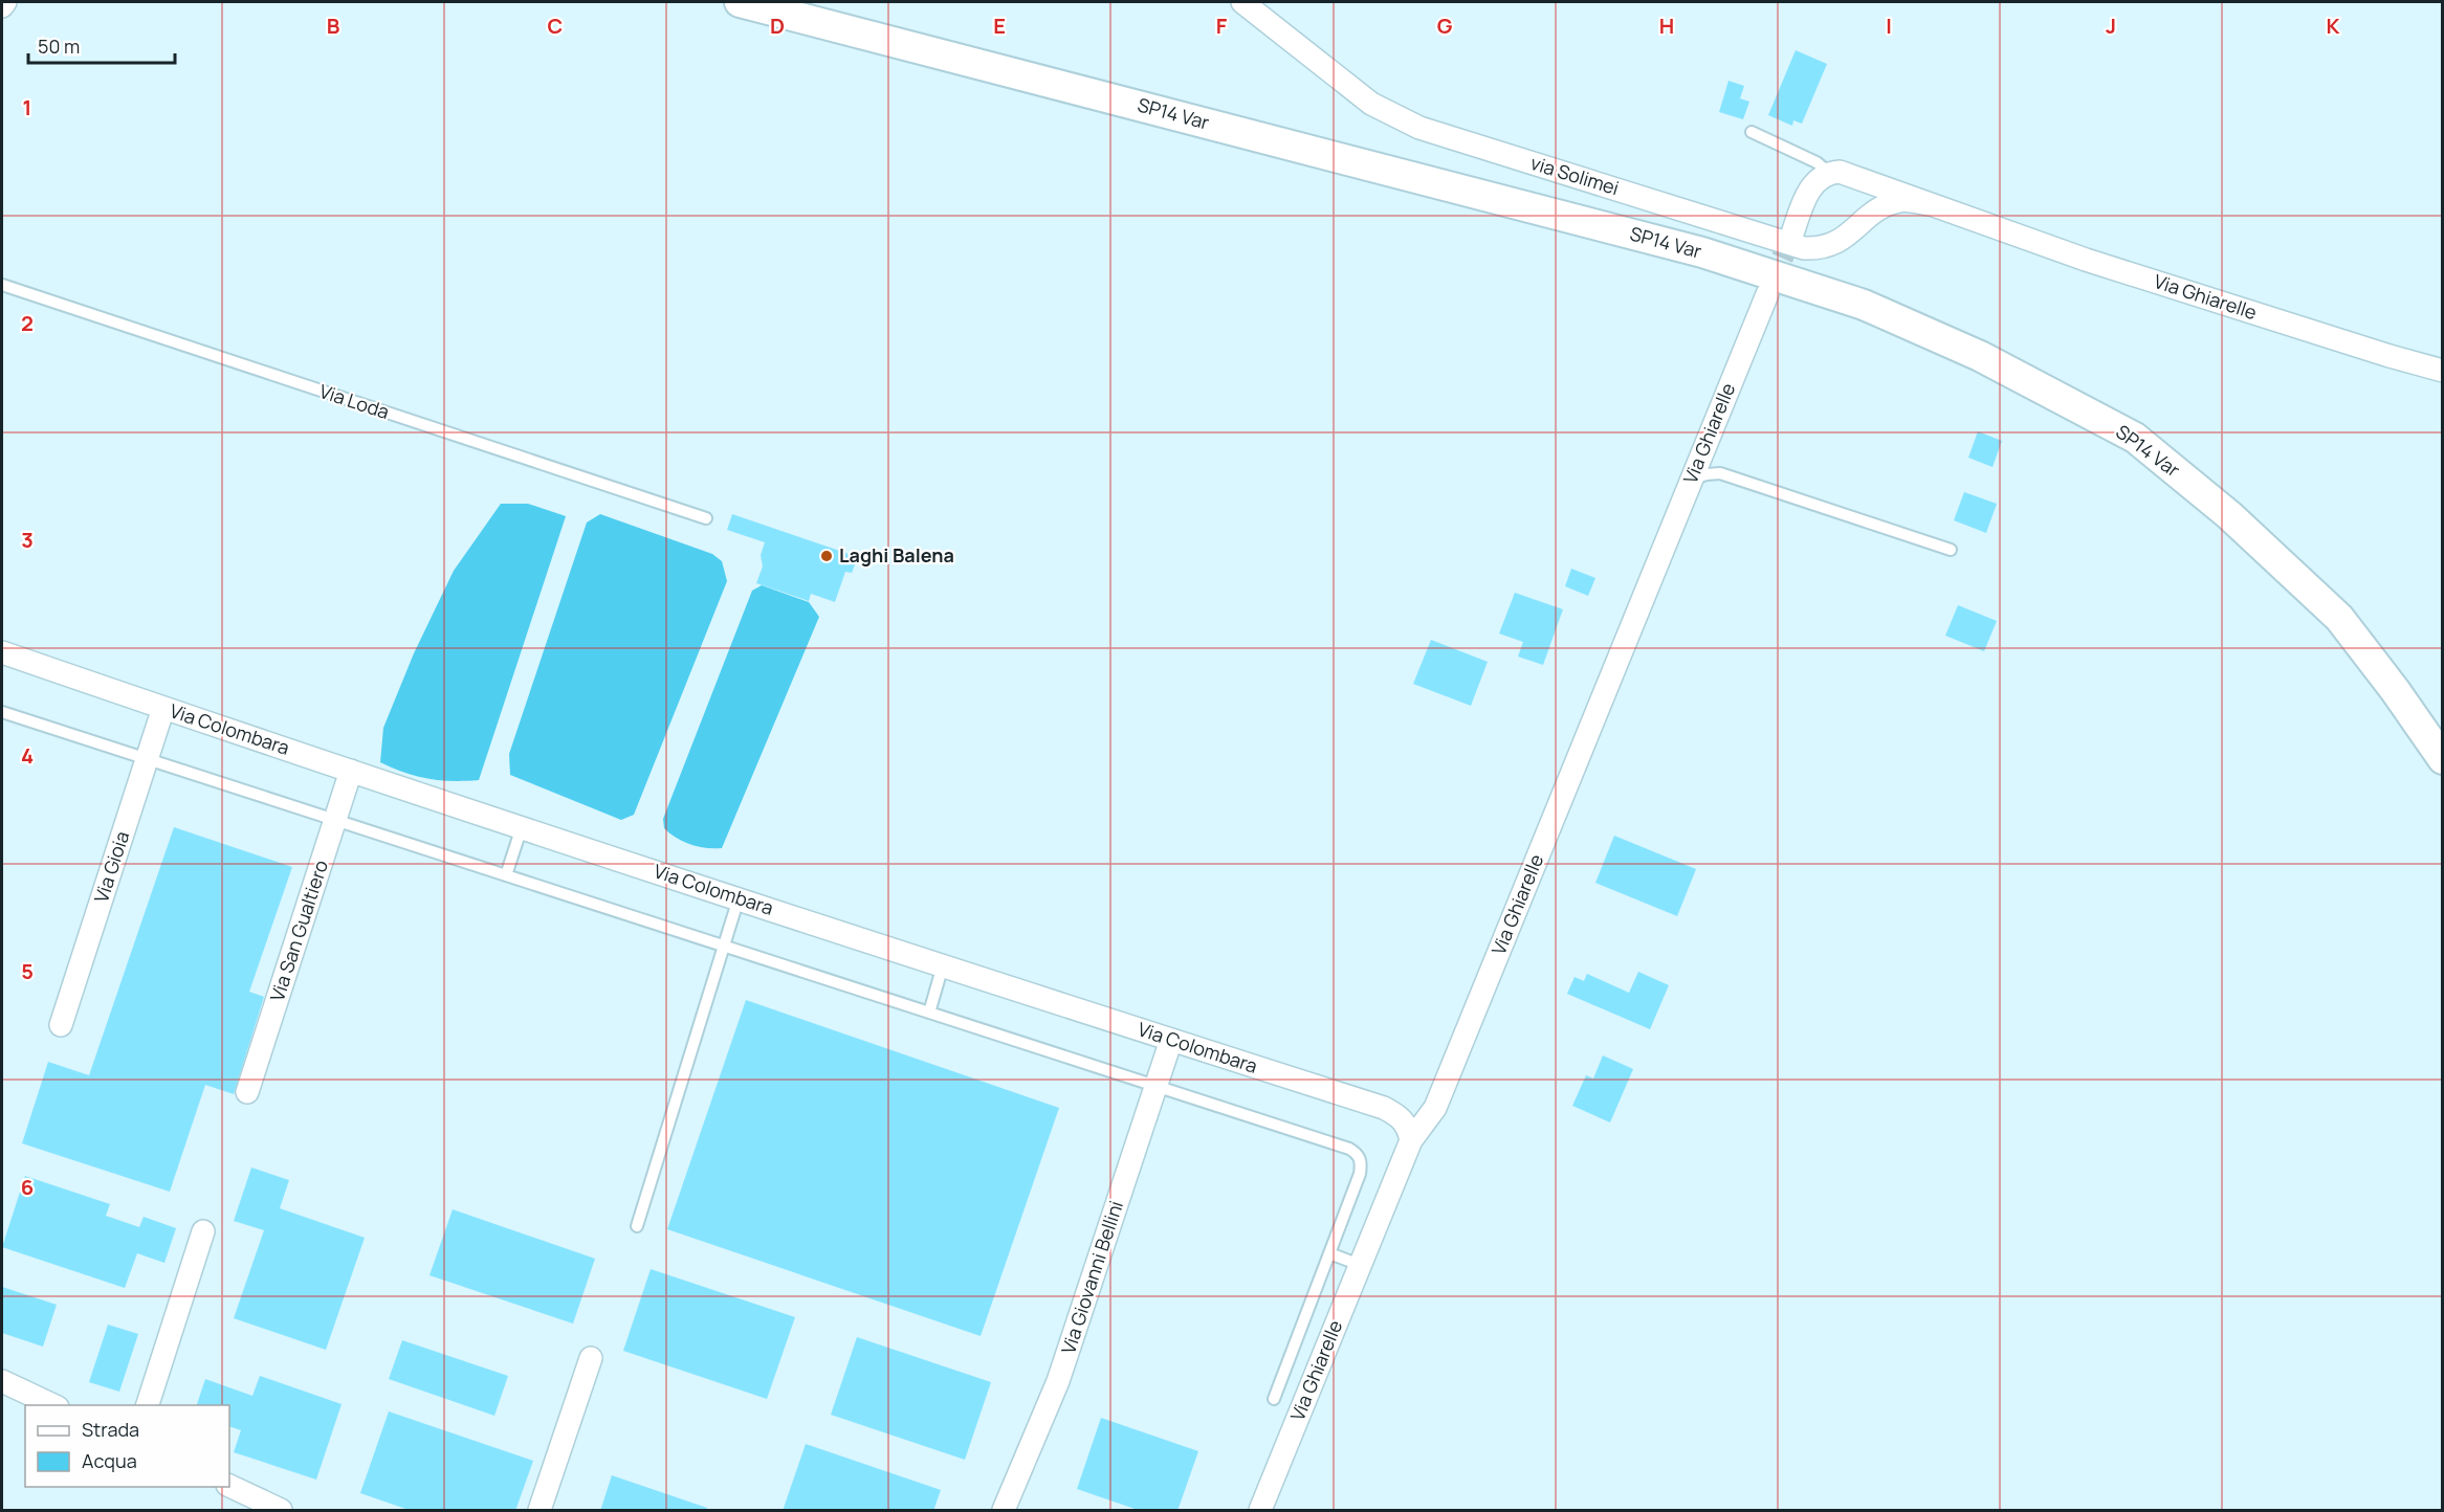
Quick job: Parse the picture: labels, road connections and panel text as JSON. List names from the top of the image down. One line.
{"streets":{"main road":["SP14 Var"],"street":["via Solimei","Via Ghiarelle","Via Colombara","Via Gioia","Via San Gualtiero","Via Giovanni Bellini"],"lane":["Via Loda"]},"crossings":[["via Solimei","Via Ghiarelle"],["Via Ghiarelle","Via Colombara"],["Via Colombara","Via Gioia"],["Via Colombara","Via San Gualtiero"],["Via Colombara","Via Giovanni Bellini"]],"places":["Laghi Balena"],"legend":["Strada","Acqua"],"scale_bar":"50 m","grid":{"columns":["B","C","D","E","F","G","H","I","J","K"],"rows":["1","2","3","4","5","6"]}}
